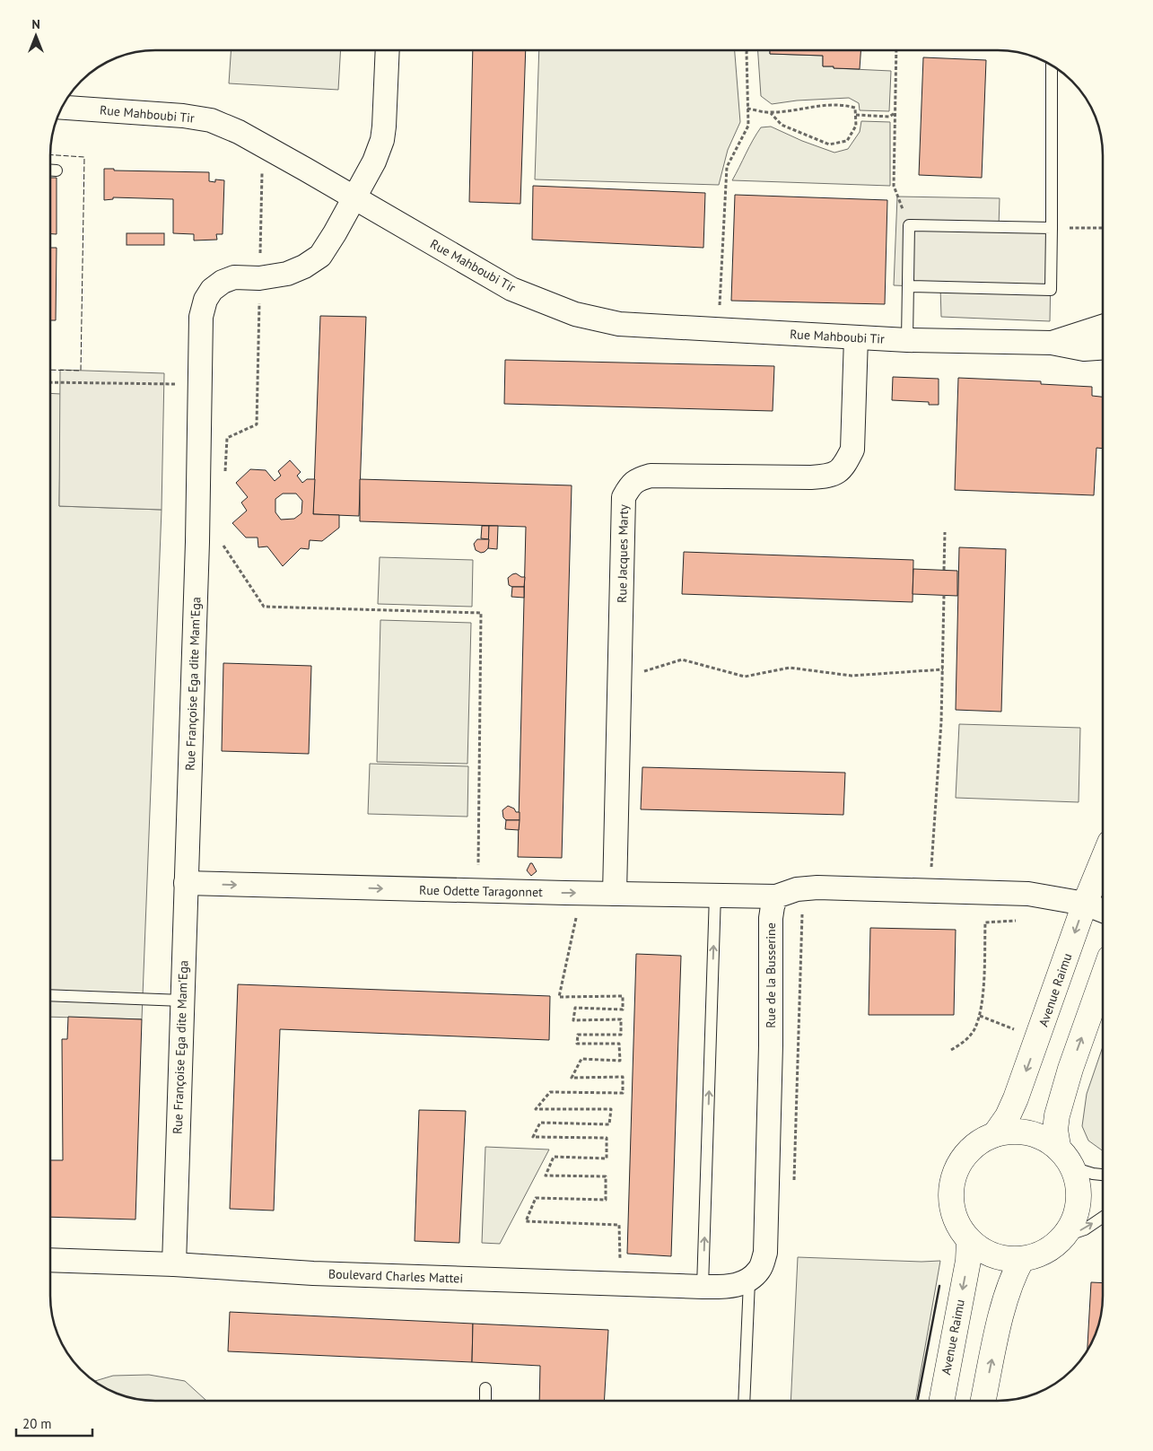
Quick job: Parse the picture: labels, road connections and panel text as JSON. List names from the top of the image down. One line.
{"streets":{"street":["Rue Mahboubi Tir","Rue Jacques Marty","Rue Françoise Ega dite Mam'Ega","Rue Odette Taragonnet","Rue de la Busserine","Avenue Raimu","Boulevard Charles Mattei"]},"crossings":[["Rue Mahboubi Tir","Rue Jacques Marty"],["Rue Mahboubi Tir","Rue Françoise Ega dite Mam'Ega"],["Rue Jacques Marty","Rue Odette Taragonnet"],["Rue Françoise Ega dite Mam'Ega","Rue Odette Taragonnet"],["Rue Françoise Ega dite Mam'Ega","Boulevard Charles Mattei"],["Rue Odette Taragonnet","Rue de la Busserine"],["Rue de la Busserine","Boulevard Charles Mattei"]],"one_way":["Rue Odette Taragonnet"],"scale_bar":"20 m","north":"top"}
